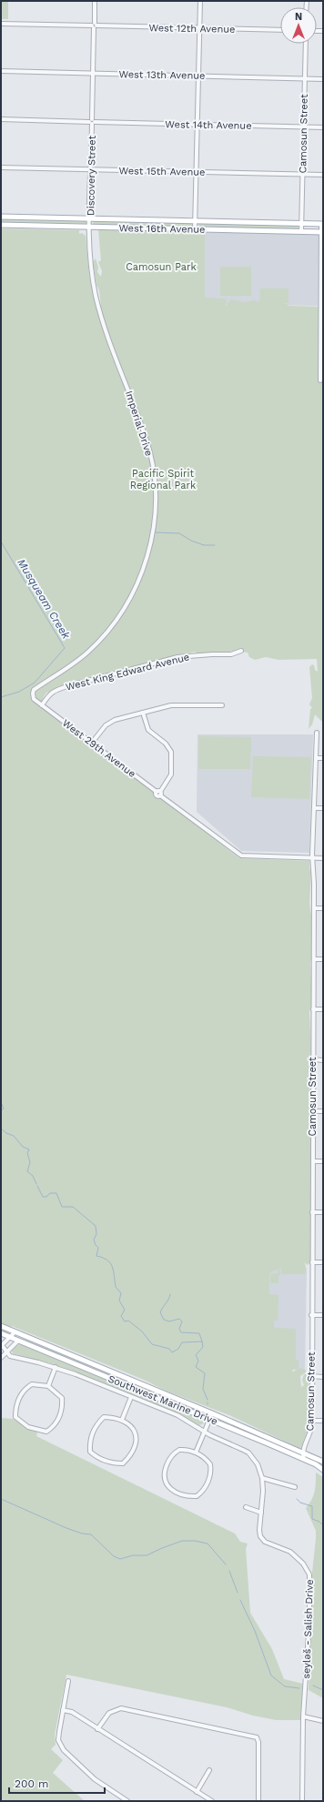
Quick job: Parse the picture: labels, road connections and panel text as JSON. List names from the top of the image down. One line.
{"streets":{"main road":["West 16th Avenue","Southwest Marine Drive"],"street":["West 12th Avenue","West 13th Avenue","West 14th Avenue","Camosun Street","West 15th Avenue","Discovery Street","Imperial Drive","West King Edward Avenue","West 29th Avenue","seyləš - Salish Drive"]},"crossings":[["West 12th Avenue","Discovery Street"],["West 13th Avenue","Camosun Street"],["West 13th Avenue","Discovery Street"],["West 14th Avenue","Camosun Street"],["West 14th Avenue","Discovery Street"],["Camosun Street","West 15th Avenue"],["Camosun Street","West 16th Avenue"],["Camosun Street","West 29th Avenue"],["Camosun Street","Southwest Marine Drive"],["West 15th Avenue","Discovery Street"],["Discovery Street","West 16th Avenue"],["Discovery Street","Imperial Drive"],["West 16th Avenue","Imperial Drive"],["Imperial Drive","West King Edward Avenue"],["Imperial Drive","West 29th Avenue"],["West King Edward Avenue","West 29th Avenue"]],"water":["Musqueam Creek"],"parks":["Camosun Park","Pacific Spirit Regional Park"],"scale_bar":"200 m","north":"top"}
